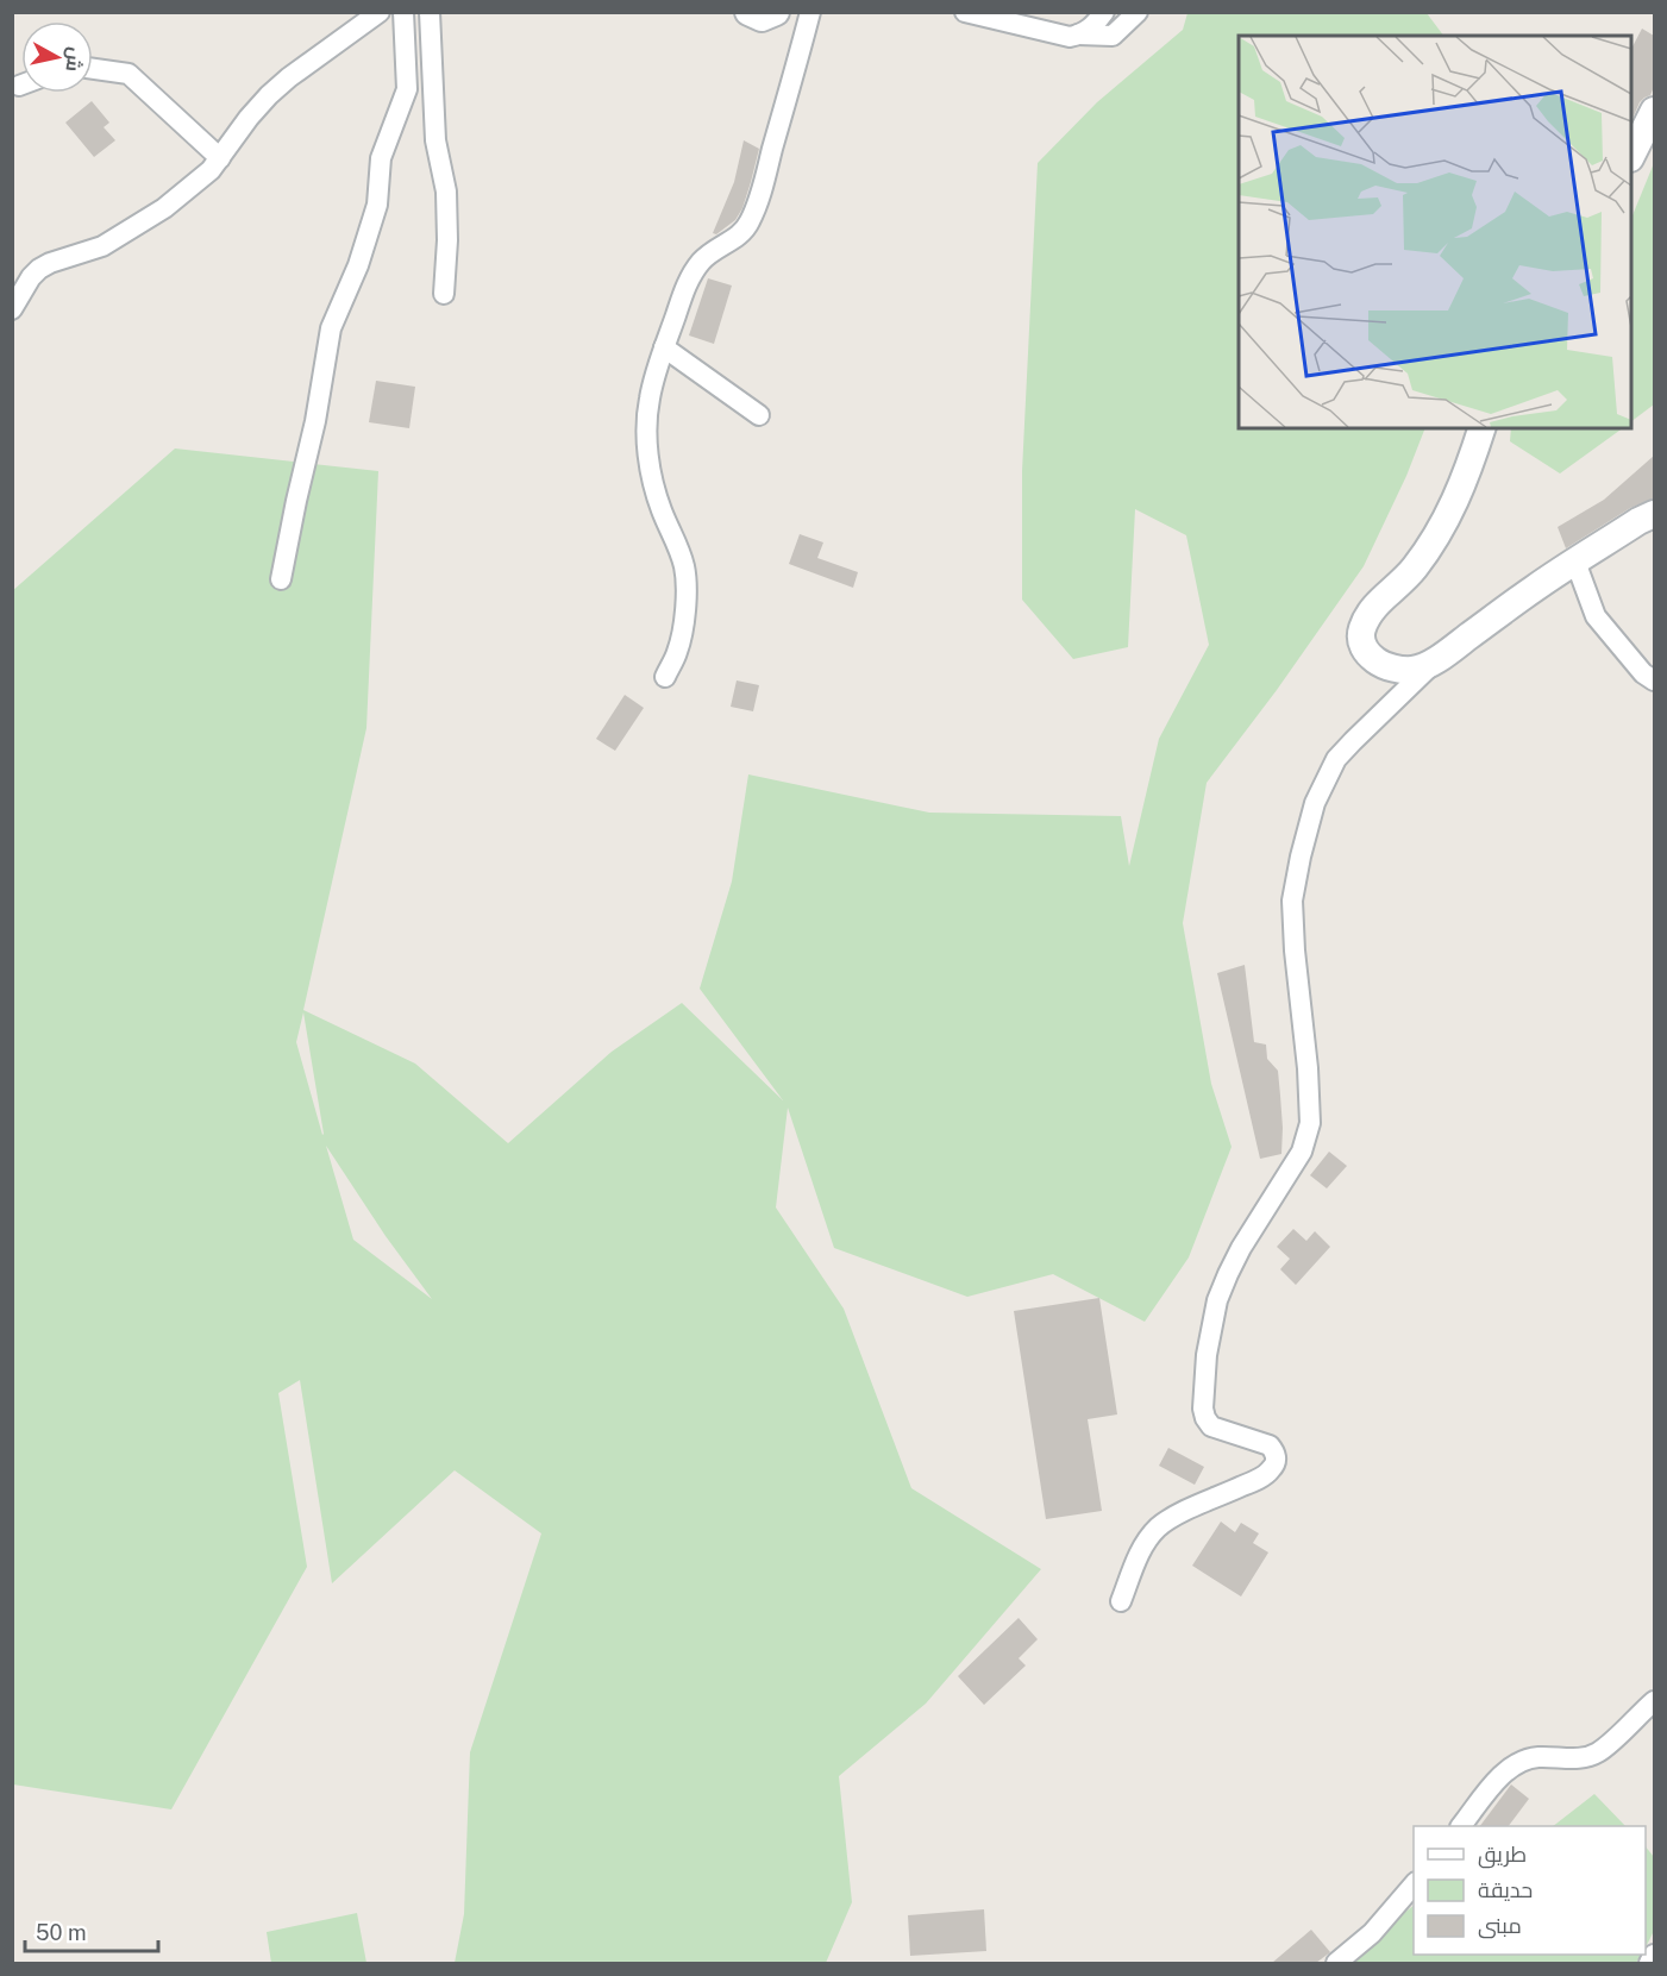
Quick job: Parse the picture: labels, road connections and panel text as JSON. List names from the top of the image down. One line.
{"legend":["طريق","حديقة","مبنى"],"scale_bar":"50 m","north":"right"}
